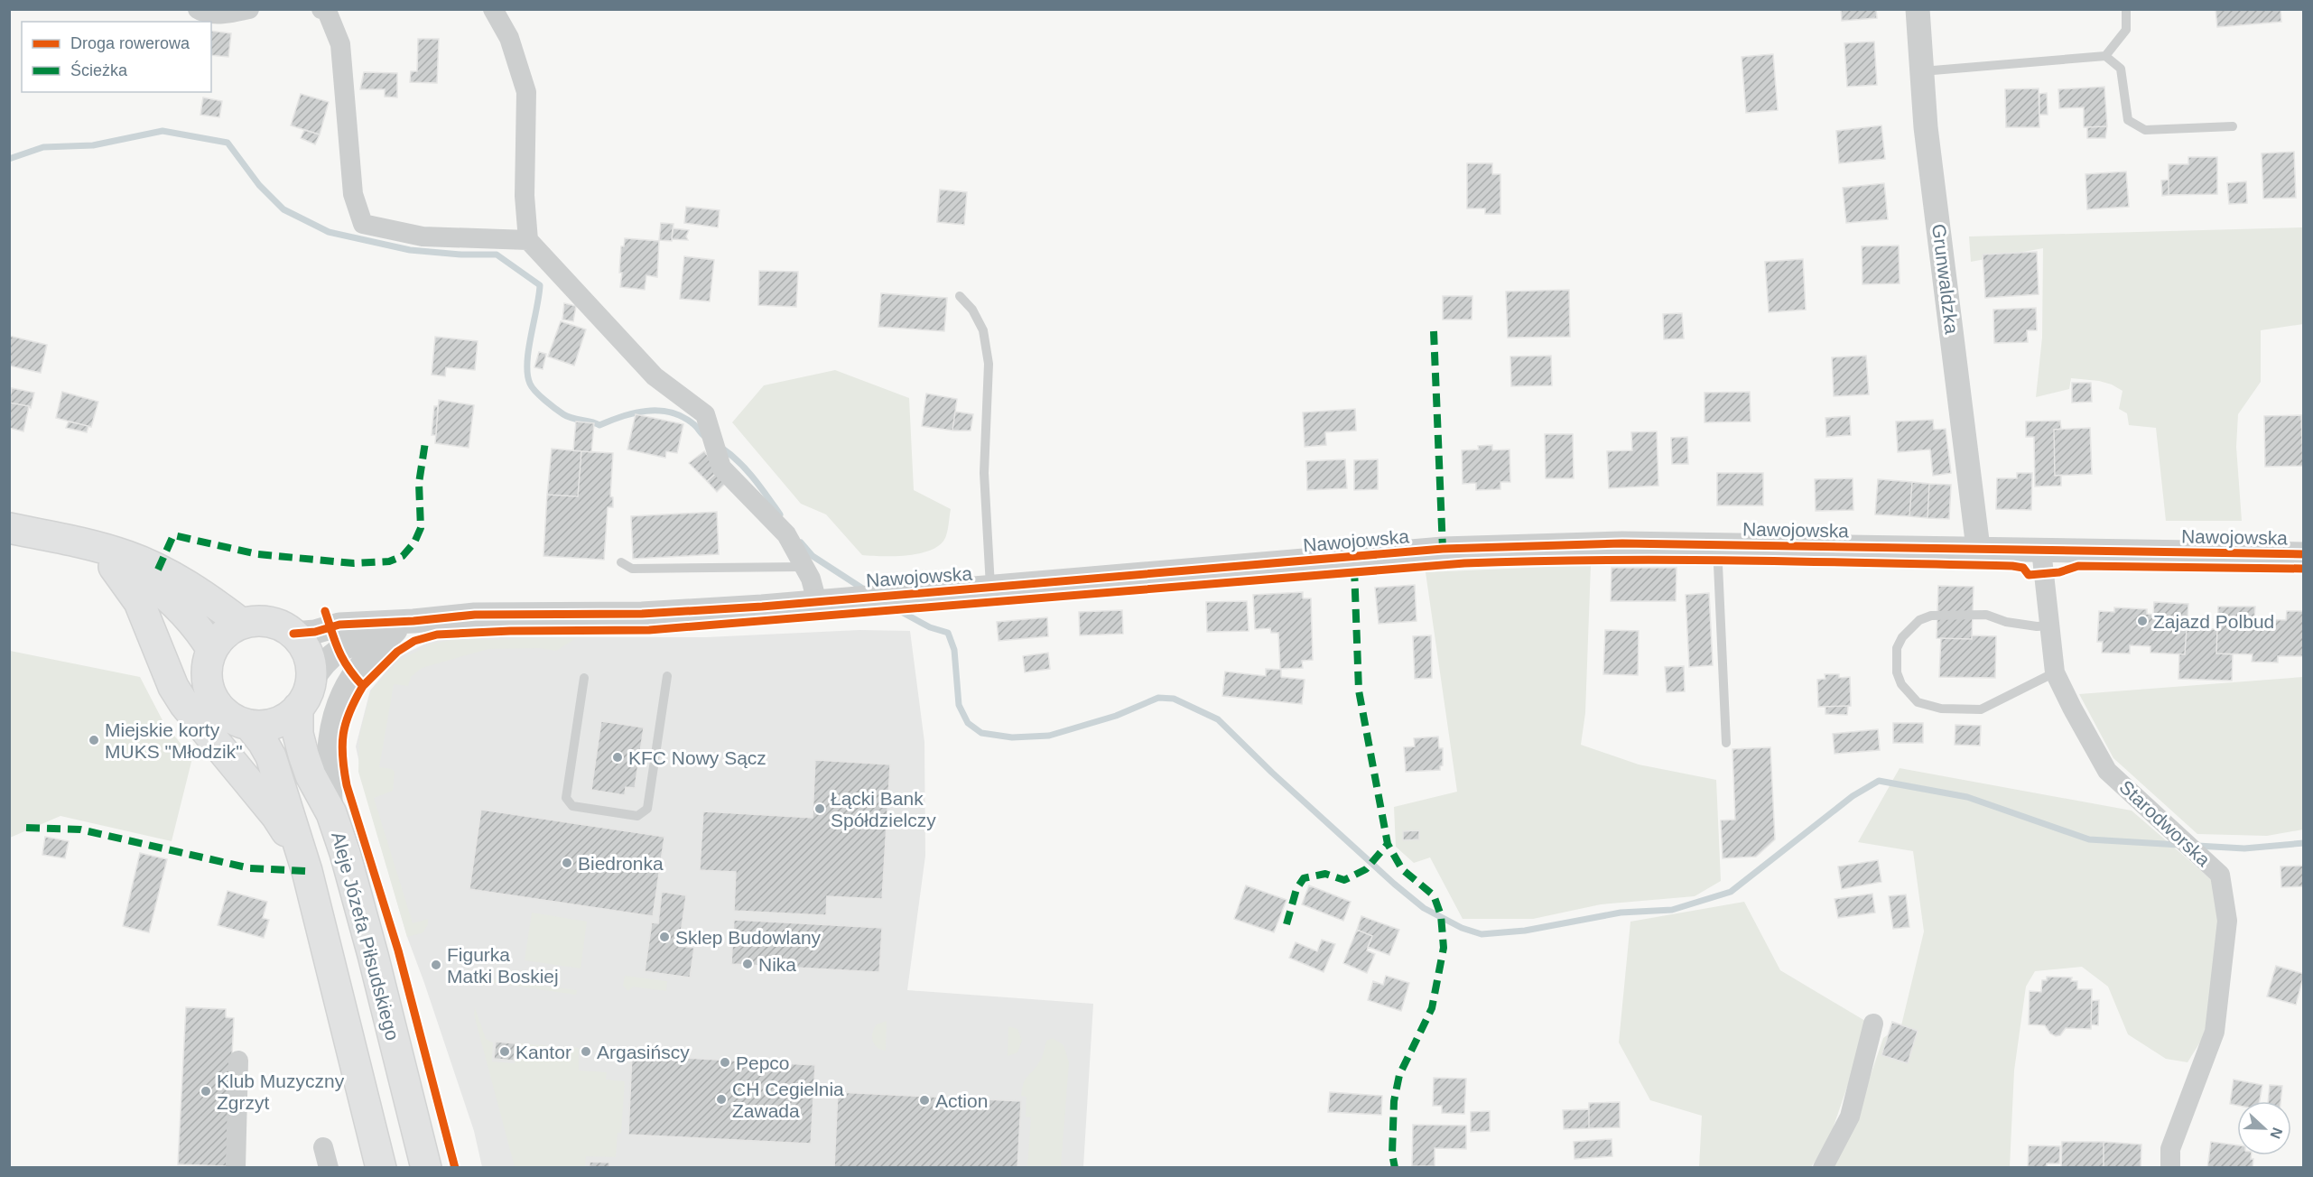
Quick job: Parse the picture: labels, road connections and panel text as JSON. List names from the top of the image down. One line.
{"streets":{"main road":["Aleje Józefa Piłsudskiego"],"street":["Grunwaldzka","Nawojowska","Starodworska"]},"crossings":[["Grunwaldzka","Nawojowska"],["Nawojowska","Starodworska"],["Nawojowska","Aleje Józefa Piłsudskiego"]],"places":["Zajazd Polbud","Miejskie korty MUKS \"Młodzik\"","KFC Nowy Sącz","Łącki Bank Spółdzielczy","Biedronka","Sklep Budowlany","Nika","Figurka Matki Boskiej","Kantor","Argasińscy","Pepco","Klub Muzyczny Zgrzyt","CH Cegielnia Zawada","Action"],"legend":["Droga rowerowa","Ścieżka"],"north":"right"}
